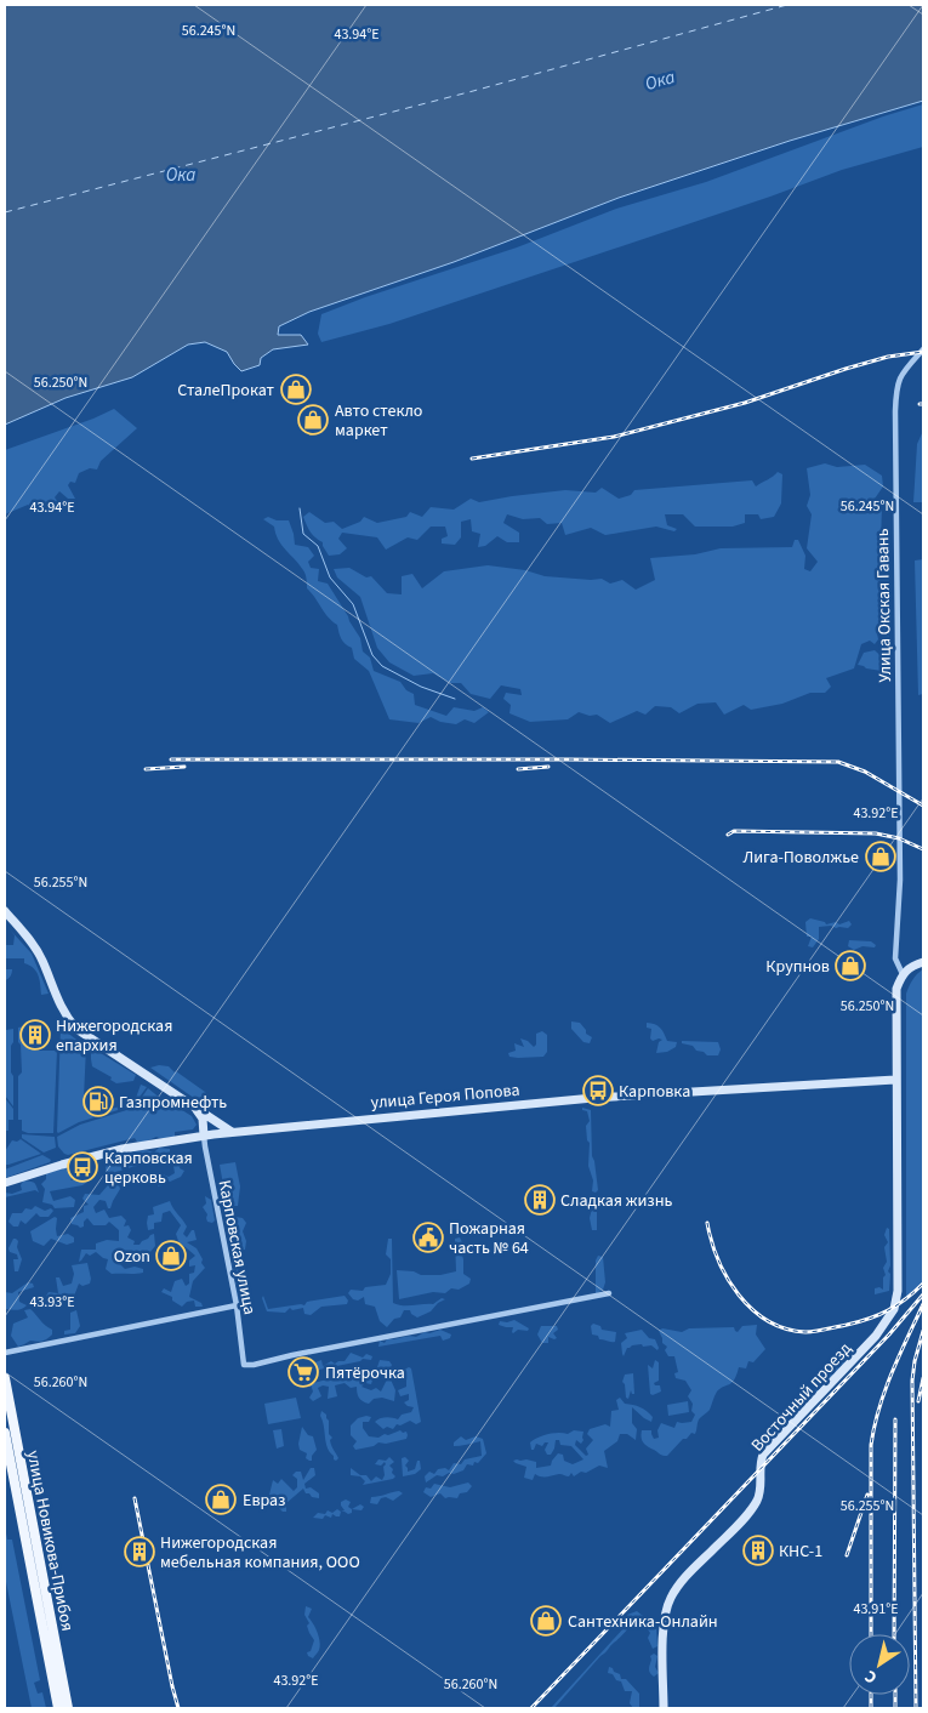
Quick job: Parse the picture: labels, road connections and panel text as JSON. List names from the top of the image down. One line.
{"streets":{"main road":["улица Новикова-Прибоя"],"street":["Улица Окская Гавань","улица Героя Попова","Карповская улица","Восточный проезд"]},"crossings":[["Улица Окская Гавань","Восточный проезд"],["улица Героя Попова","Карповская улица"],["улица Героя Попова","Восточный проезд"]],"water":["Ока"],"places":{"shop":["СталеПрокат","Авто стекло маркет","Лига-Поволжье","Крупнов","Ozon","Евраз","Сантехника-Онлайн"],"building":["Нижегородская епархия","Сладкая жизнь","КНС-1","Нижегородская мебельная компания, ООО"],"bus stop":["Карповка","Карповская церковь"],"fuel station":["Газпромнефть"],"public building":["Пожарная часть № 64"],"supermarket":["Пятёрочка"]},"north":"bottom left","coordinates":["56.245°N","43.94°E","56.250°N","43.92°E","56.255°N","43.93°E","56.260°N","43.91°E"]}
